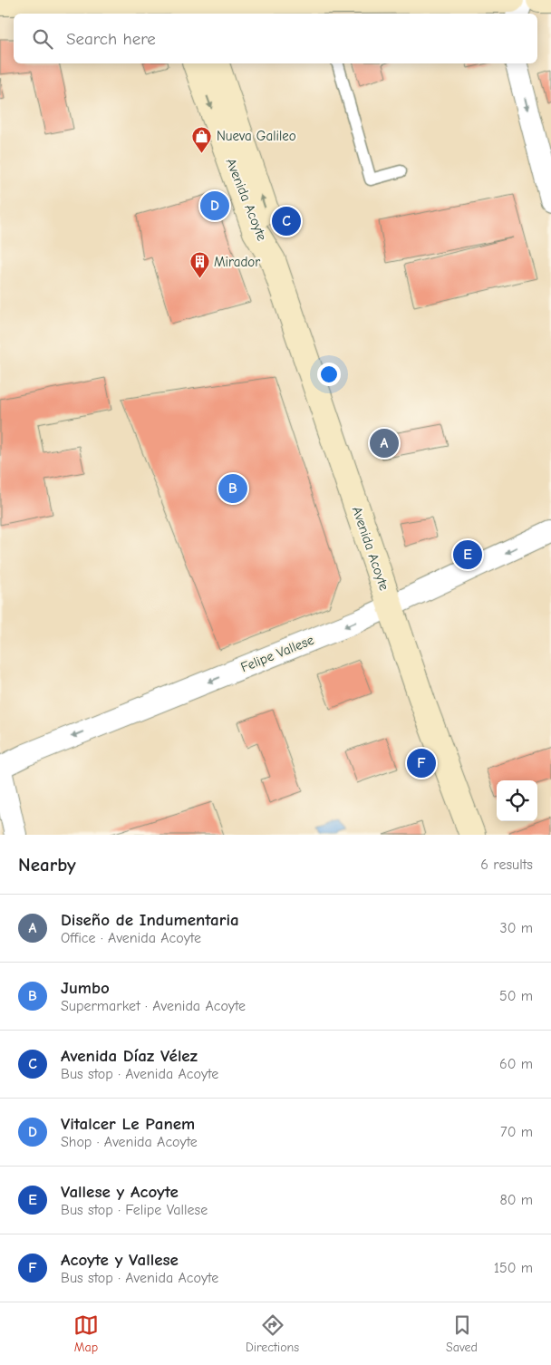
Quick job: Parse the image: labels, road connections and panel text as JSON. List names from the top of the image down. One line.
{"streets":{"main road":["Avenida Acoyte"],"street":["Felipe Vallese"]},"crossings":[["Avenida Acoyte","Felipe Vallese"]],"one_way":["Felipe Vallese"],"places":{"shop":["Nueva Galileo"],"building":["Mirador"]},"page":{"search":"Search here","pins":["D","C","A","B","E","F"],"heading":["Nearby","6 results"],"list":[{"mark":"A","name":"Diseño de Indumentaria","note":"Office · Avenida Acoyte","value":"30 m"},{"mark":"B","name":"Jumbo","note":"Supermarket · Avenida Acoyte","value":"50 m"},{"mark":"C","name":"Avenida Díaz Vélez","note":"Bus stop · Avenida Acoyte","value":"60 m"},{"mark":"D","name":"Vitalcer Le Panem","note":"Shop · Avenida Acoyte","value":"70 m"},{"mark":"E","name":"Vallese y Acoyte","note":"Bus stop · Felipe Vallese","value":"80 m"},{"mark":"F","name":"Acoyte y Vallese","note":"Bus stop · Avenida Acoyte","value":"150 m"}],"nav":["Map","Directions","Saved"]}}
